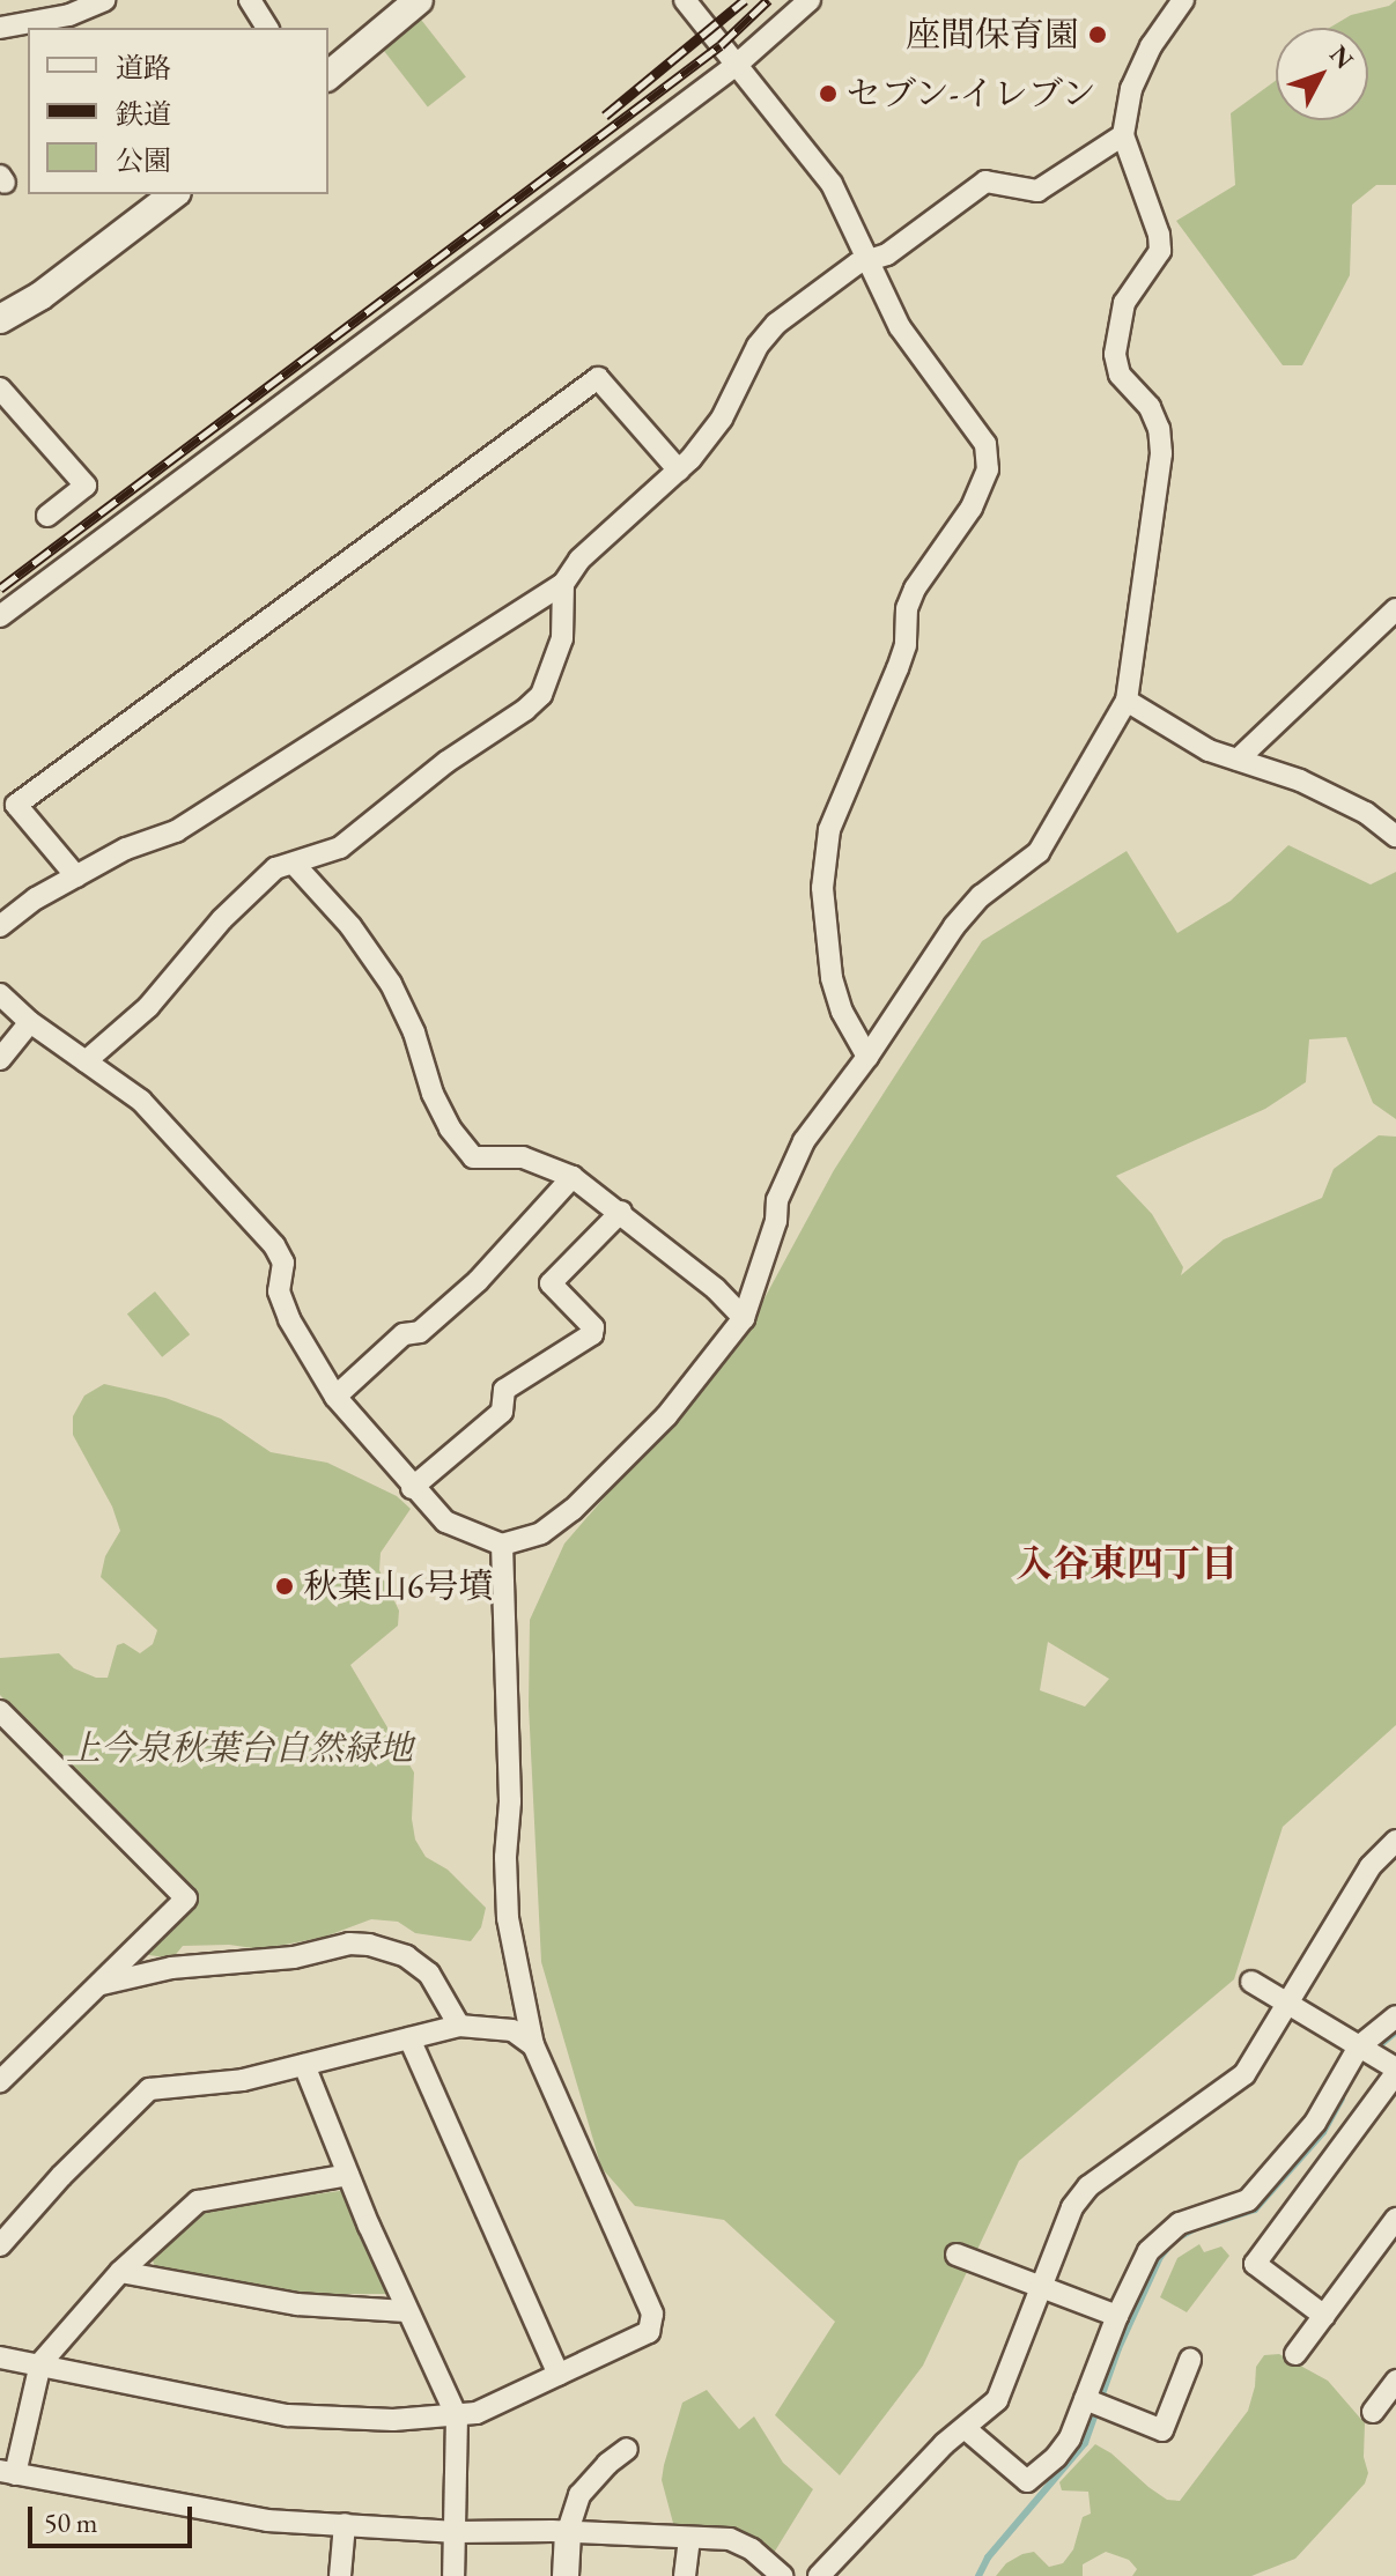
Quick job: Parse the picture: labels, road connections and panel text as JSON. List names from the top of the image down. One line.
{"districts":["入谷東四丁目"],"parks":["上今泉秋葉台自然緑地"],"places":["座間保育園","セブン-イレブン","秋葉山6号墳"],"legend":["道路","鉄道","公園"],"scale_bar":"50 m","north":"top right"}
